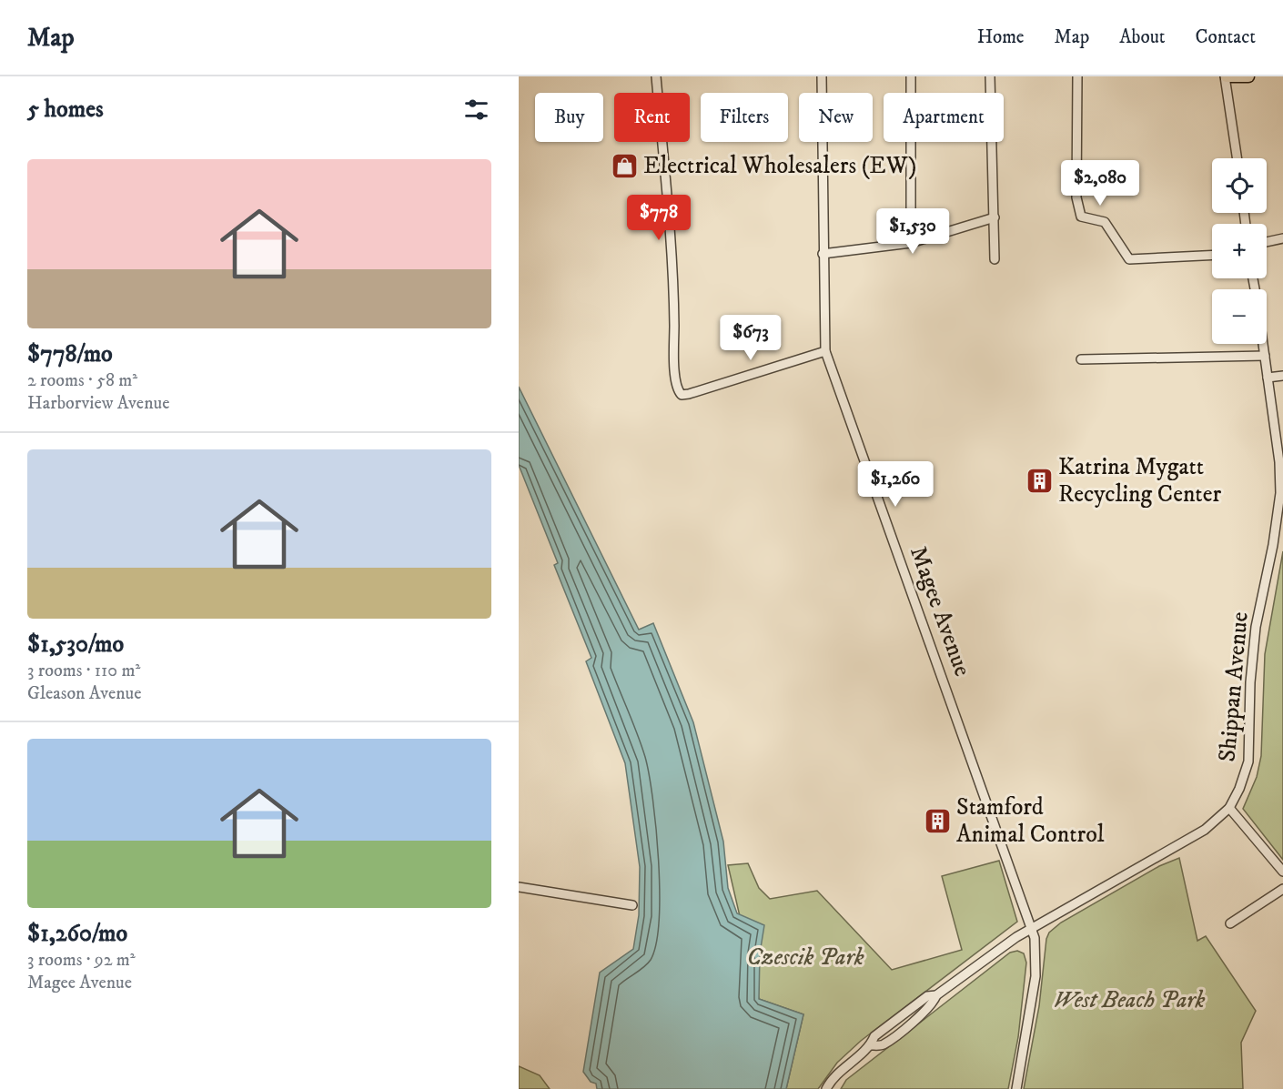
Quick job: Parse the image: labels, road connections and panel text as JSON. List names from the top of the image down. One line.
{"streets":{"street":["Magee Avenue","Shippan Avenue"]},"crossings":[["Magee Avenue","Shippan Avenue"]],"parks":["Czescik Park","West Beach Park"],"places":{"shop":["Electrical Wholesalers (EW)"],"building":["Katrina Mygatt Recycling Center","Stamford Animal Control"]},"page":{"header":"Map","nav":["Home","Map","About","Contact"],"heading":"5 homes","chip":["Buy","Rent","Filters","New","Apartment"],"list":[{"name":"$778/mo","note":"2 rooms · 58 m² · Harborview Avenue"},{"name":"$1,530/mo","note":"3 rooms · 110 m² · Gleason Avenue"},{"name":"$1,260/mo","note":"3 rooms · 92 m² · Magee Avenue"}],"map_buttons":["+","−"],"price":["$2,080","$778","$1,530","$673","$1,260"]}}
